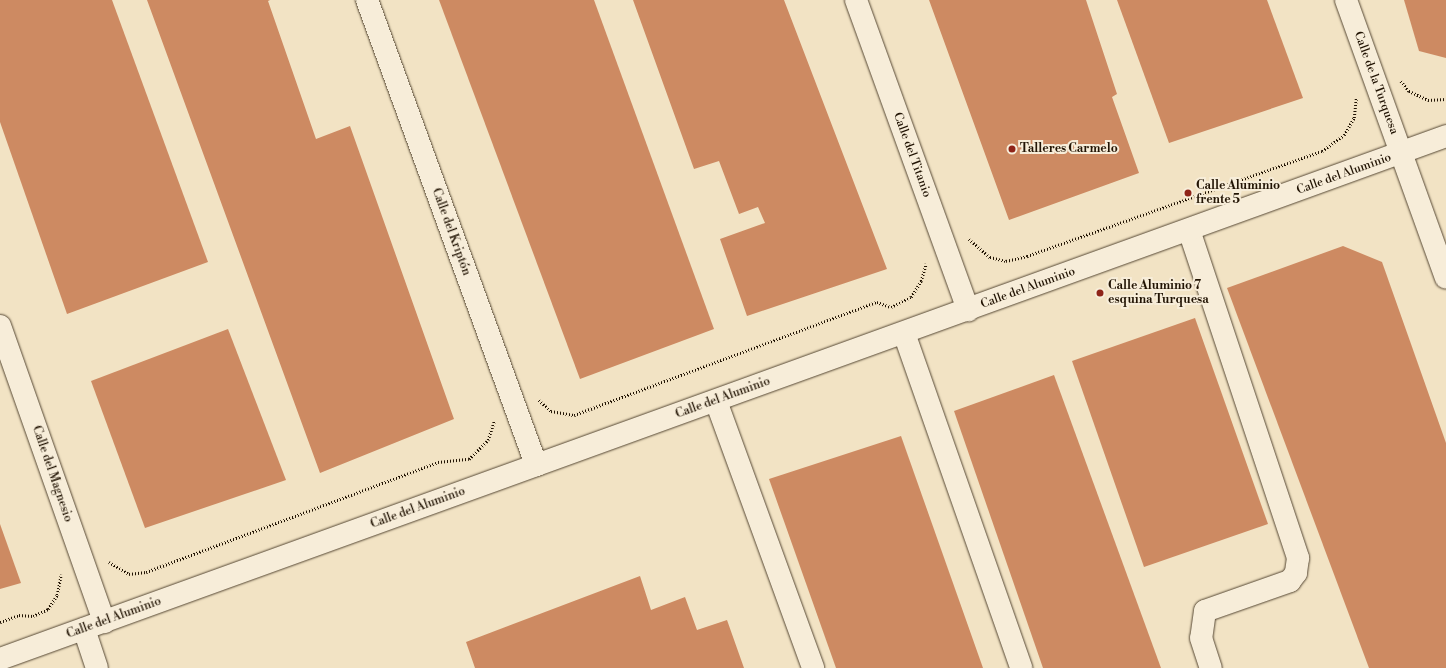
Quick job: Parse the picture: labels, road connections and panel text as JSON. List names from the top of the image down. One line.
{"streets":{"street":["Calle de la Turquesa","Calle del Titanio","Calle del Aluminio","Calle del Kriptón","Calle del Magnesio"]},"crossings":[["Calle de la Turquesa","Calle del Aluminio"],["Calle del Titanio","Calle del Aluminio"],["Calle del Aluminio","Calle del Kriptón"],["Calle del Aluminio","Calle del Magnesio"]],"places":["Talleres Carmelo","Calle Aluminio frente 5","Calle Aluminio 7 esquina Turquesa"]}
